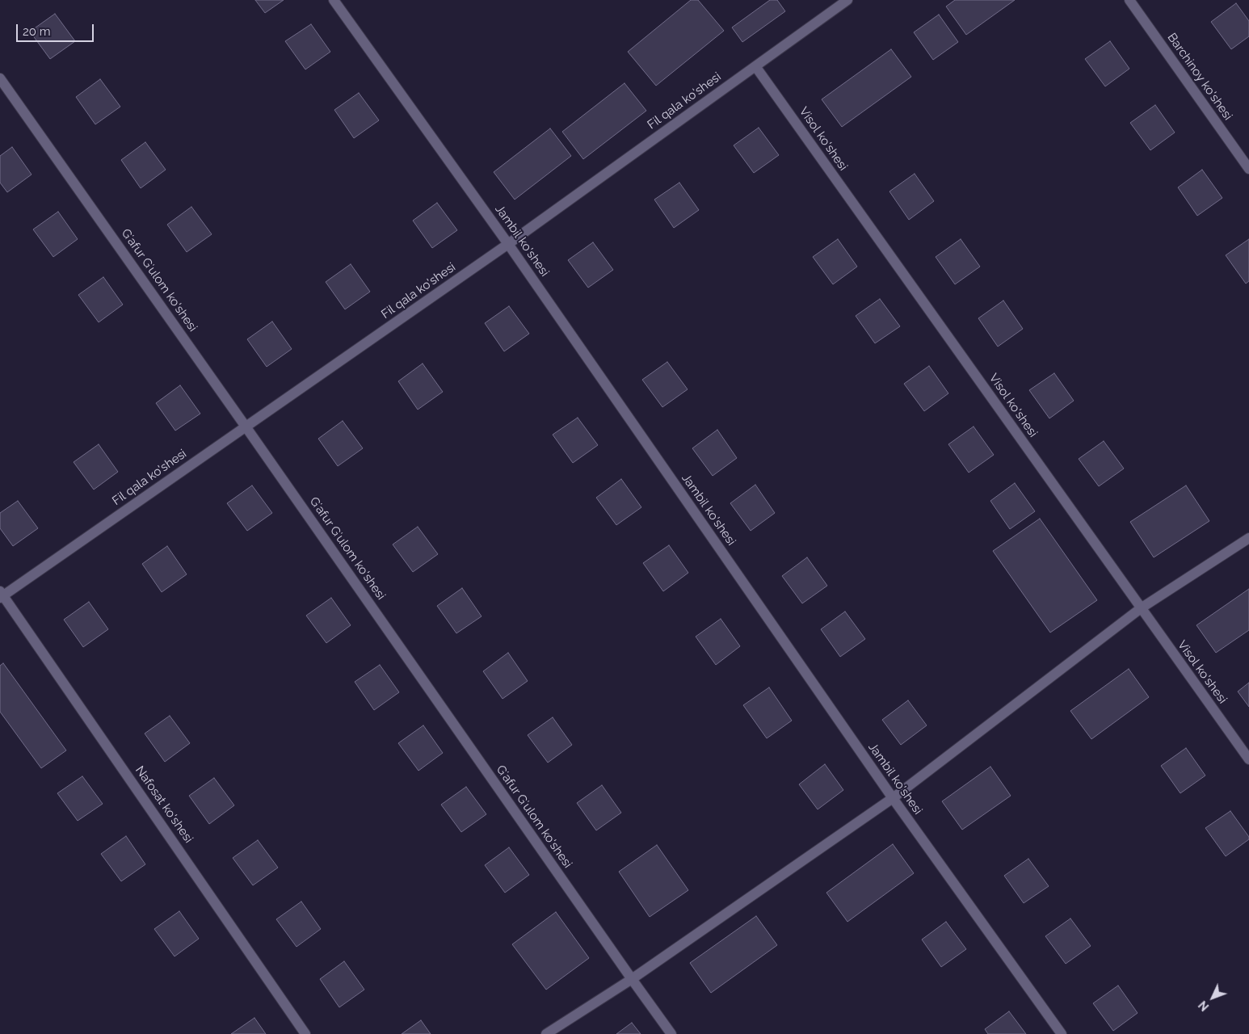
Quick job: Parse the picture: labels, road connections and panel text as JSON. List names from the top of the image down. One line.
{"streets":{"street":["Barchinoy ko'shesi","Fil qala ko'shesi","Visol ko'shesi","Jambil ko'shesi","Gʻafur Gʻulom ko'shesi","Nafosat ko'shesi"]},"crossings":[["Fil qala ko'shesi","Visol ko'shesi"],["Fil qala ko'shesi","Jambil ko'shesi"],["Fil qala ko'shesi","Gʻafur Gʻulom ko'shesi"],["Fil qala ko'shesi","Nafosat ko'shesi"]],"scale_bar":"20 m","north":"bottom left"}
